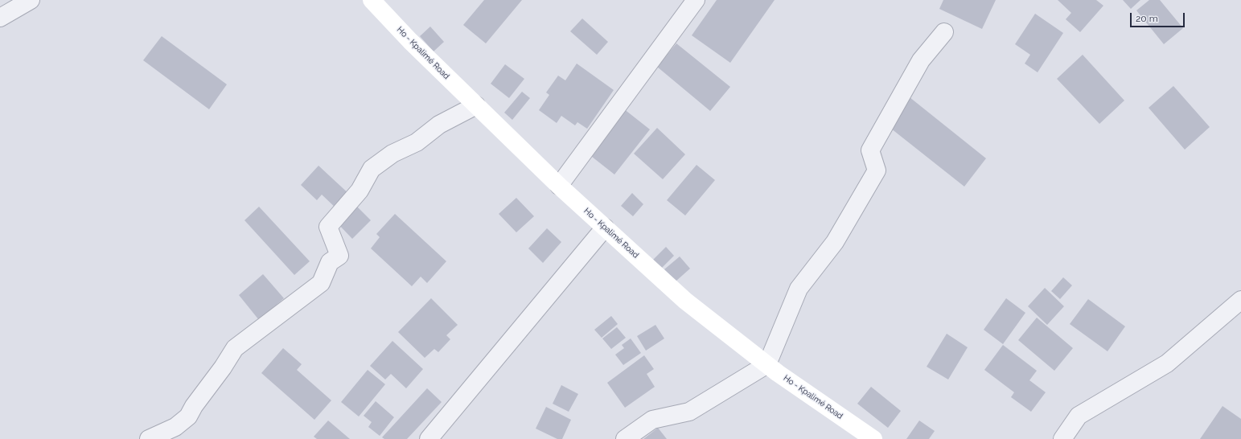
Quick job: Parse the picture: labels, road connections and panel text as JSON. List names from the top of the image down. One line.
{"streets":{"main road":["Ho - Kpalimé Road"]},"scale_bar":"20 m"}
